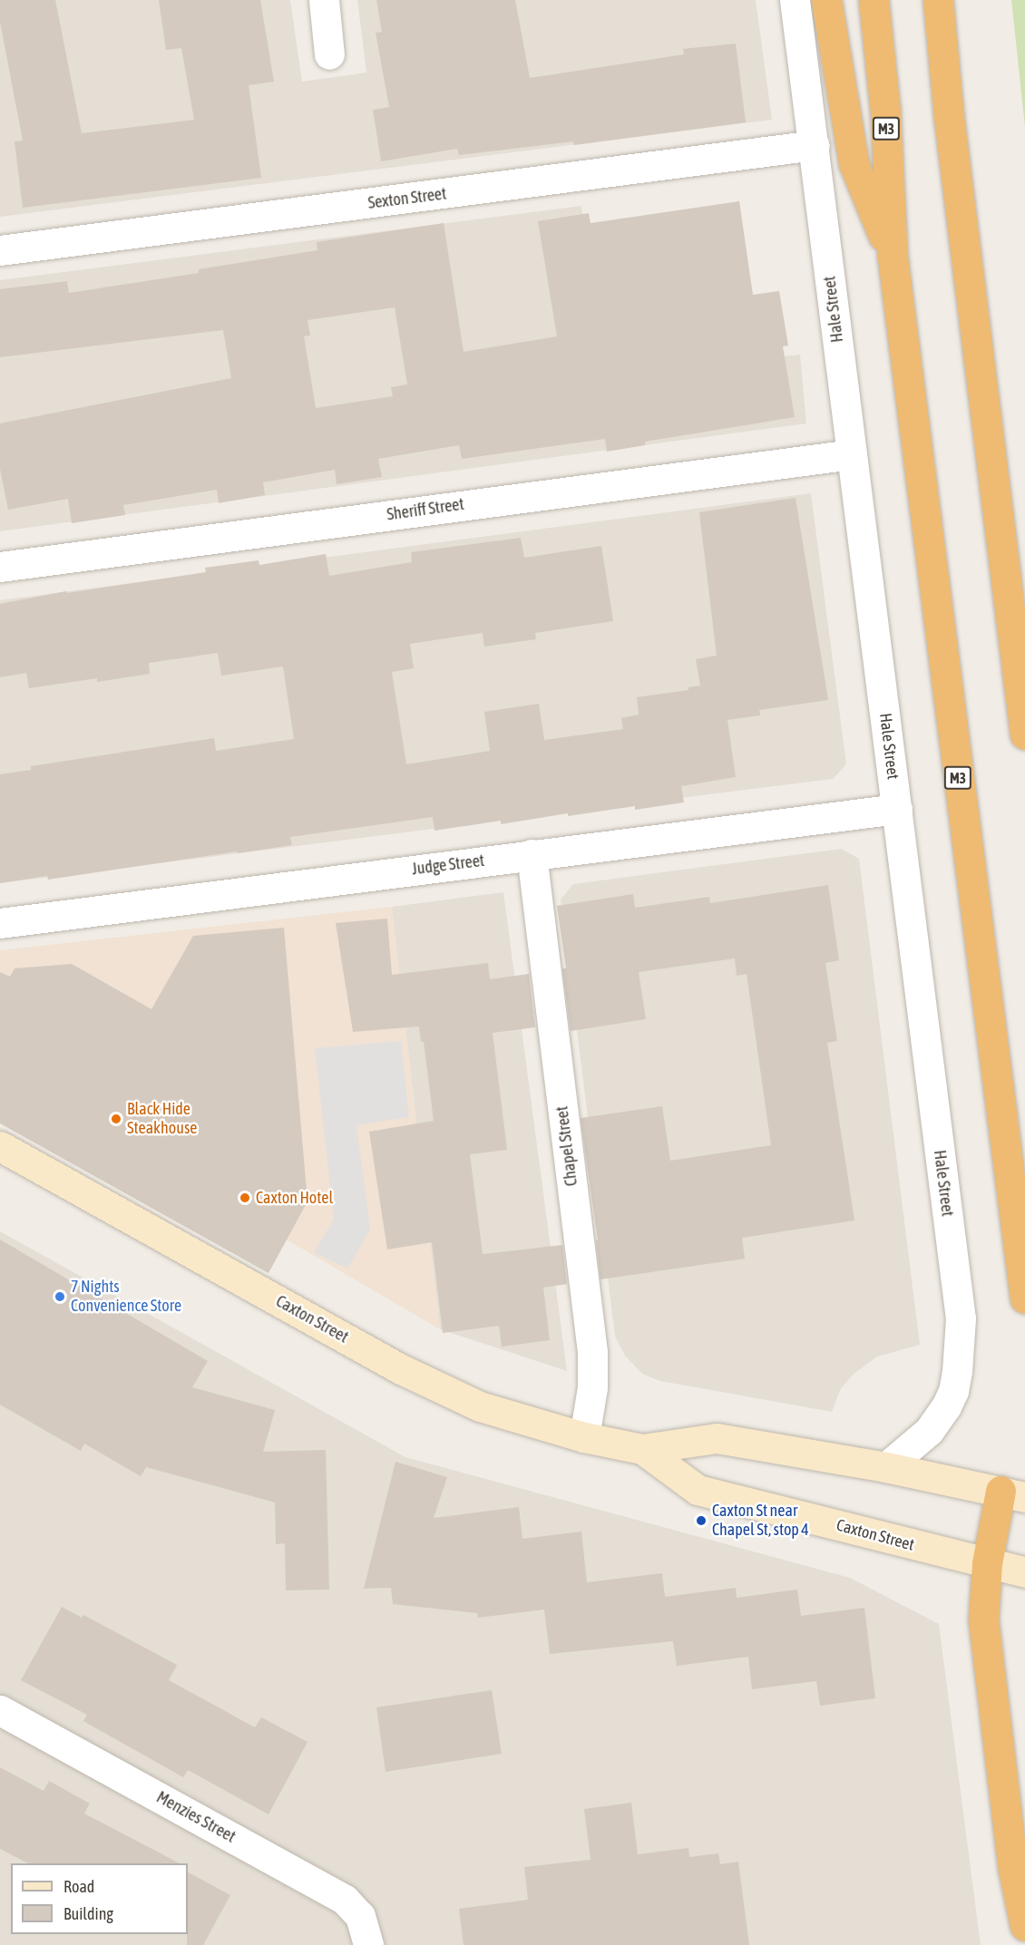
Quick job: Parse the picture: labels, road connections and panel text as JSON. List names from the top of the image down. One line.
{"streets":{"highway":["M3"],"main road":["Caxton Street"],"street":["Sexton Street","Hale Street","Sheriff Street","Judge Street","Chapel Street","Menzies Street"]},"crossings":[["Sexton Street","Hale Street"],["Hale Street","Sheriff Street"],["Hale Street","Judge Street"],["Hale Street","Caxton Street"],["Judge Street","Chapel Street"],["Chapel Street","Caxton Street"]],"places":["Black Hide Steakhouse","Caxton Hotel","7 Nights Convenience Store","Caxton St near Chapel St, stop 4"],"legend":["Road","Building"]}
